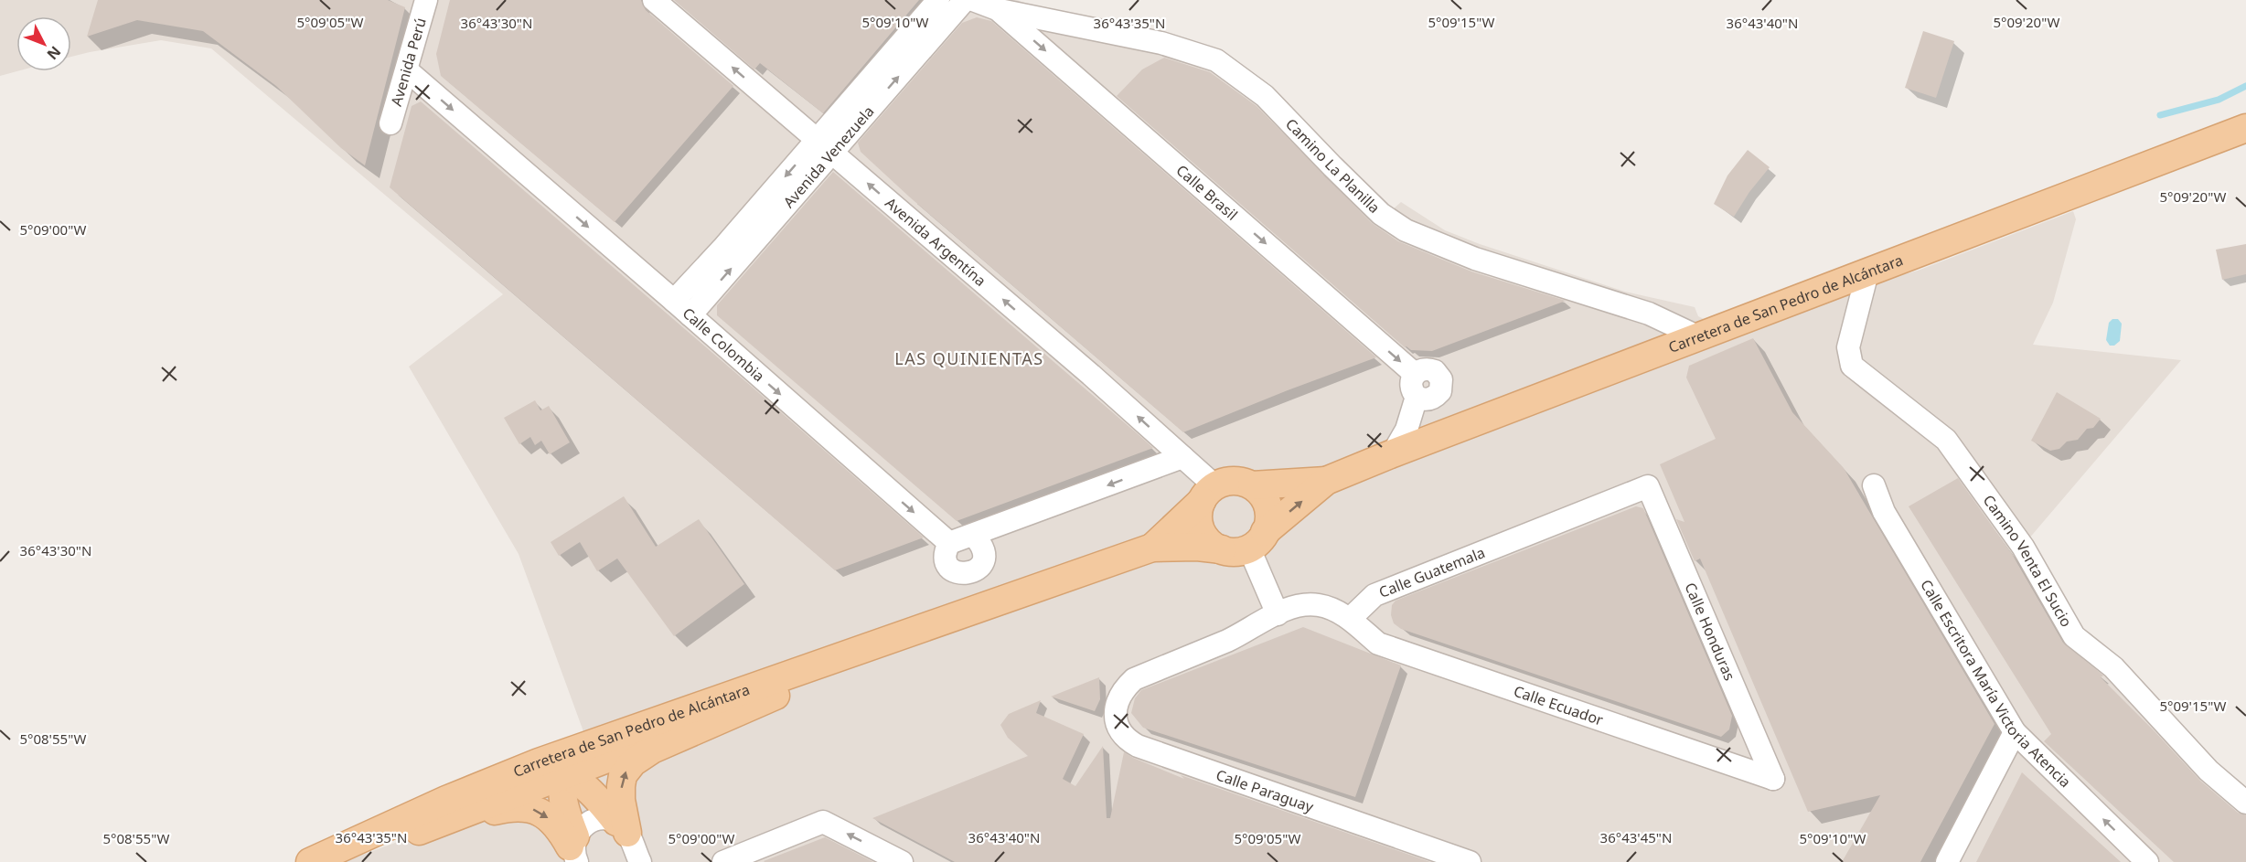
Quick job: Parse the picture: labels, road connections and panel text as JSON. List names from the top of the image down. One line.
{"streets":{"main road":["Carretera de San Pedro de Alcántara"],"street":["Avenida Perú","Avenida Venezuela","Camino La Planilla","Calle Brasil","Avenida Argentína","Calle Colombia","Camino Venta El Sucio","Calle Guatemala","Calle Honduras","Calle Escritora María Victoria Atencia","Calle Ecuador","Calle Paraguay"]},"crossings":[["Avenida Perú","Calle Colombia"],["Avenida Venezuela","Avenida Argentína"],["Avenida Venezuela","Calle Colombia"],["Camino La Planilla","Calle Brasil"],["Camino La Planilla","Carretera de San Pedro de Alcántara"],["Calle Brasil","Carretera de San Pedro de Alcántara"],["Avenida Argentína","Carretera de San Pedro de Alcántara"],["Carretera de San Pedro de Alcántara","Camino Venta El Sucio"],["Calle Guatemala","Calle Honduras"],["Calle Guatemala","Calle Ecuador"],["Calle Honduras","Calle Ecuador"]],"one_way":["Calle Brasil","Avenida Argentína","Calle Colombia","Calle Escritora María Victoria Atencia"],"districts":["LAS QUINIENTAS"],"north":"bottom right","coordinates":["5°09'20\"W","5°09'05\"W","5°09'10\"W","5°09'15\"W","36°43'30\"N","36°43'35\"N","36°43'40\"N","5°09'00\"W","5°08'55\"W","36°43'45\"N"]}
